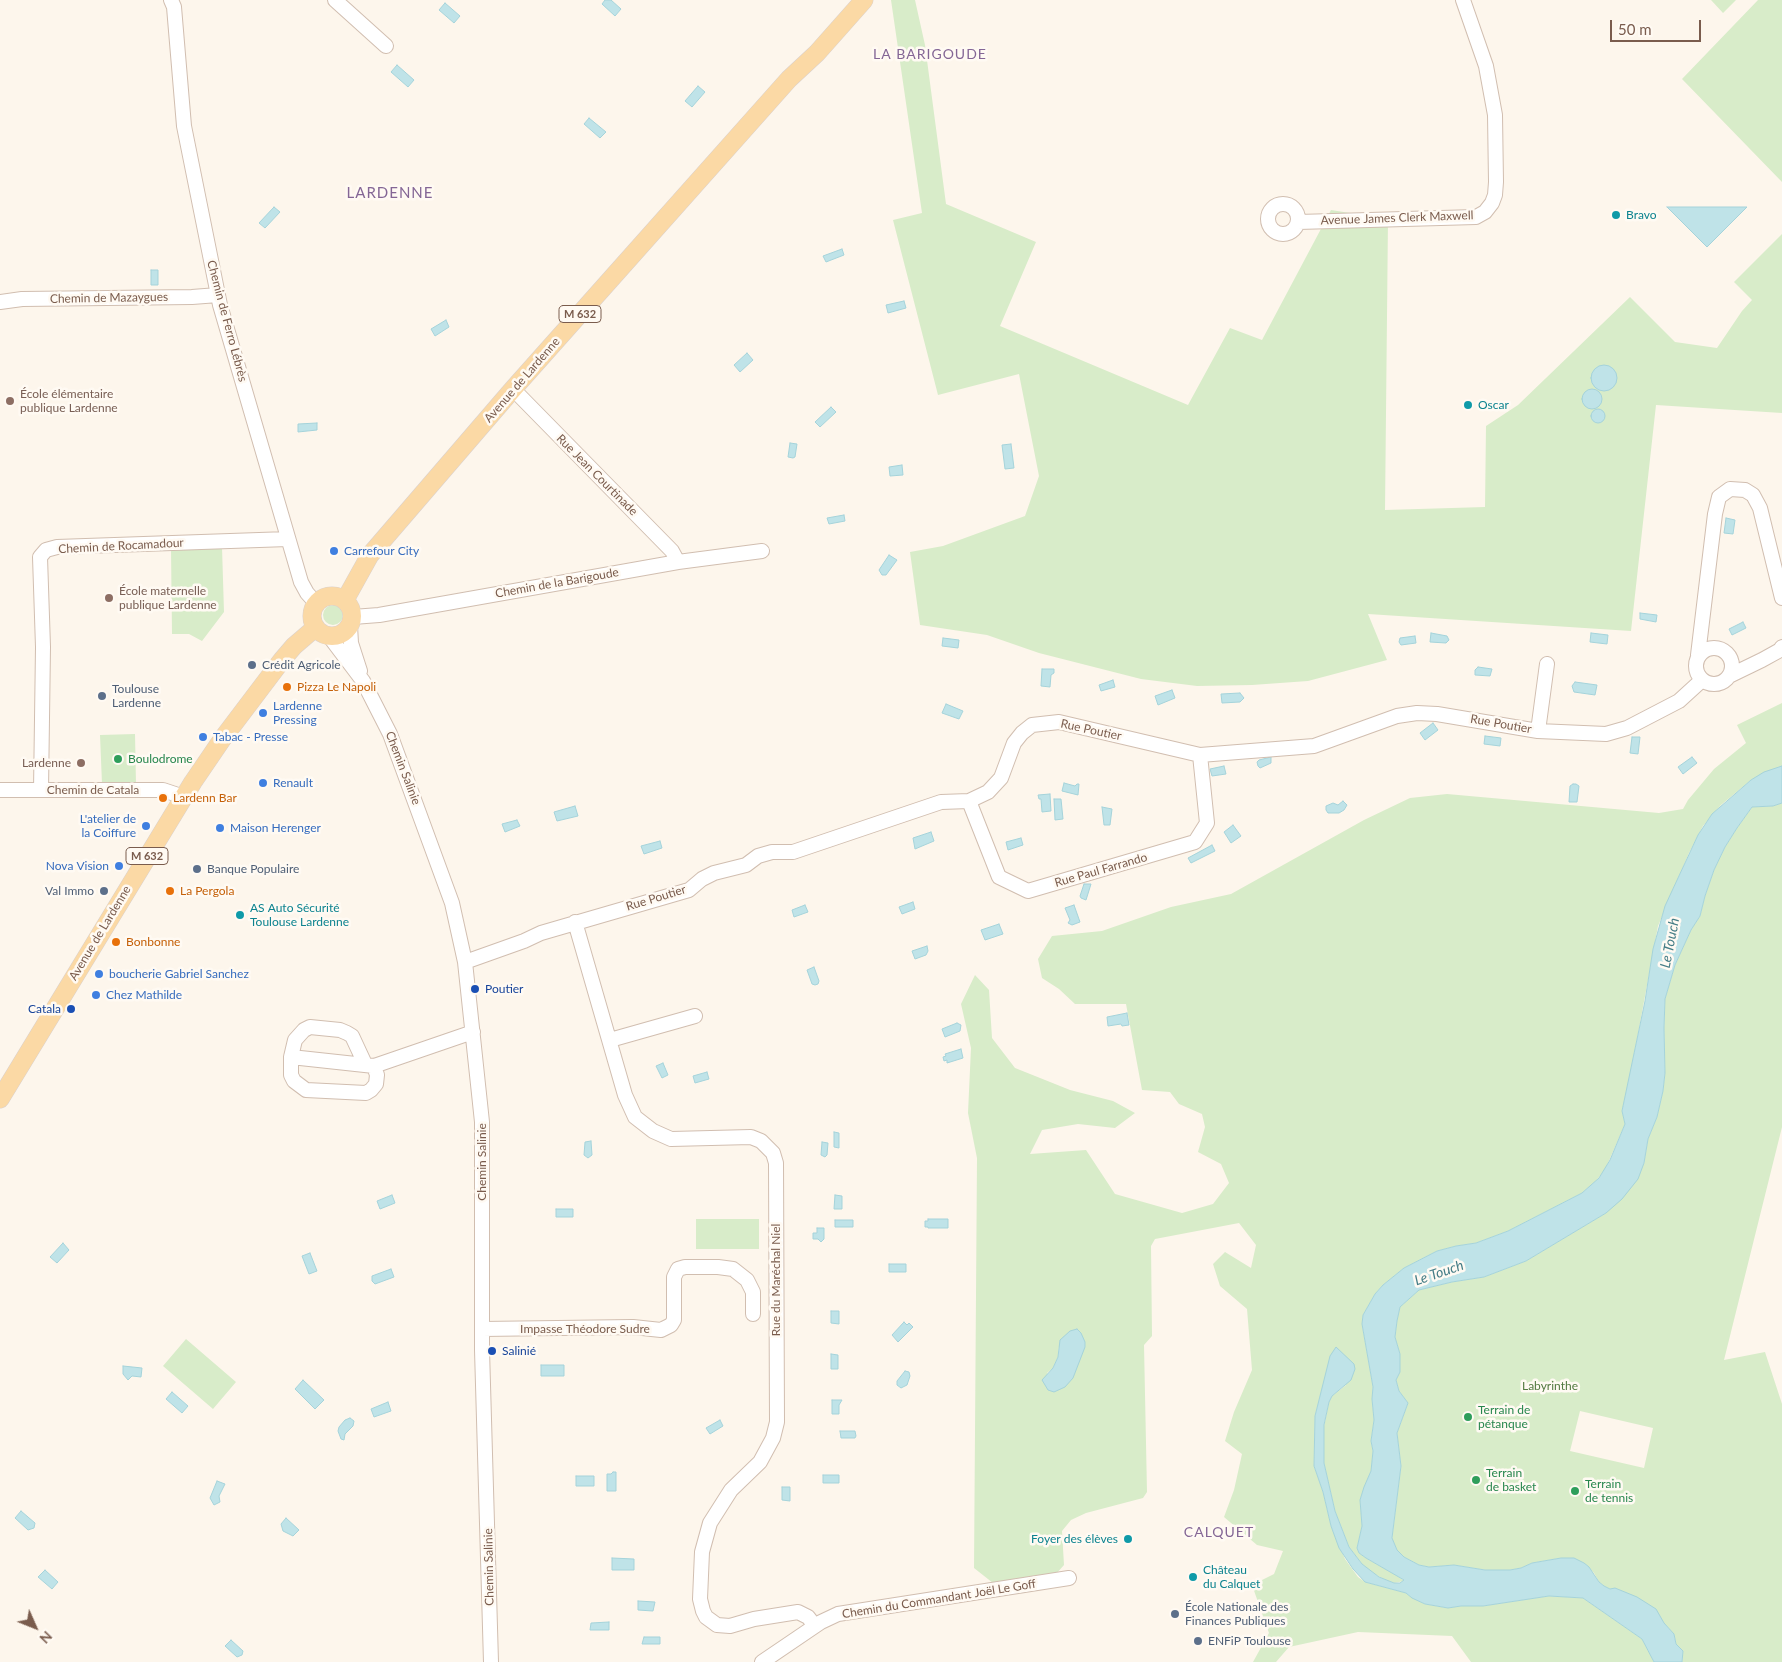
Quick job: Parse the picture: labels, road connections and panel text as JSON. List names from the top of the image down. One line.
{"streets":{"main road":["M 632","Avenue de Lardenne"],"street":["Avenue James Clerk Maxwell","Chemin de Mazaygues","Chemin de Ferro Lébrès","Rue Jean Courtinade","Chemin de Rocamadour","Chemin de la Barigoude","Rue Poutier","Chemin Salinie","Chemin de Catala","Rue Paul Farrando","Rue du Maréchal Niel","Impasse Théodore Sudre","Chemin du Commandant Joël Le Goff"]},"crossings":[["Chemin de Mazaygues","Chemin de Ferro Lébrès"],["Chemin de Ferro Lébrès","Avenue de Lardenne"],["Chemin de Ferro Lébrès","Chemin de Rocamadour"],["Chemin de Ferro Lébrès","Chemin de la Barigoude"],["Chemin de Ferro Lébrès","Chemin Salinie"],["Avenue de Lardenne","Rue Jean Courtinade"],["Avenue de Lardenne","Chemin de la Barigoude"],["Avenue de Lardenne","Chemin Salinie"],["Avenue de Lardenne","Chemin de Catala"],["Rue Jean Courtinade","Chemin de la Barigoude"],["Chemin de Rocamadour","Chemin de Catala"],["Chemin de la Barigoude","Chemin Salinie"],["Rue Poutier","Chemin Salinie"],["Rue Poutier","Rue Paul Farrando"],["Rue Poutier","Rue du Maréchal Niel"],["Chemin Salinie","Impasse Théodore Sudre"],["Rue du Maréchal Niel","Chemin du Commandant Joël Le Goff"]],"districts":["LA BARIGOUDE","LARDENNE","CALQUET"],"water":["Le Touch"],"parks":["Labyrinthe"],"places":["Bravo","École élémentaire publique Lardenne","Oscar","Carrefour City","École maternelle publique Lardenne","Crédit Agricole","Pizza Le Napoli","Toulouse Lardenne","Lardenne Pressing","Tabac - Presse","Boulodrome","Lardenne","Renault","Lardenn Bar","L'atelier de la Coiffure","Maison Herenger","Nova Vision","Banque Populaire","Val Immo","La Pergola","AS Auto Sécurité Toulouse Lardenne","Bonbonne","boucherie Gabriel Sanchez","Poutier","Chez Mathilde","Catala","Salinié","Terrain de pétanque","Terrain de basket","Terrain de tennis","Foyer des élèves","Château du Calquet","École Nationale des Finances Publiques","ENFiP Toulouse"],"scale_bar":"50 m","north":"bottom right"}
